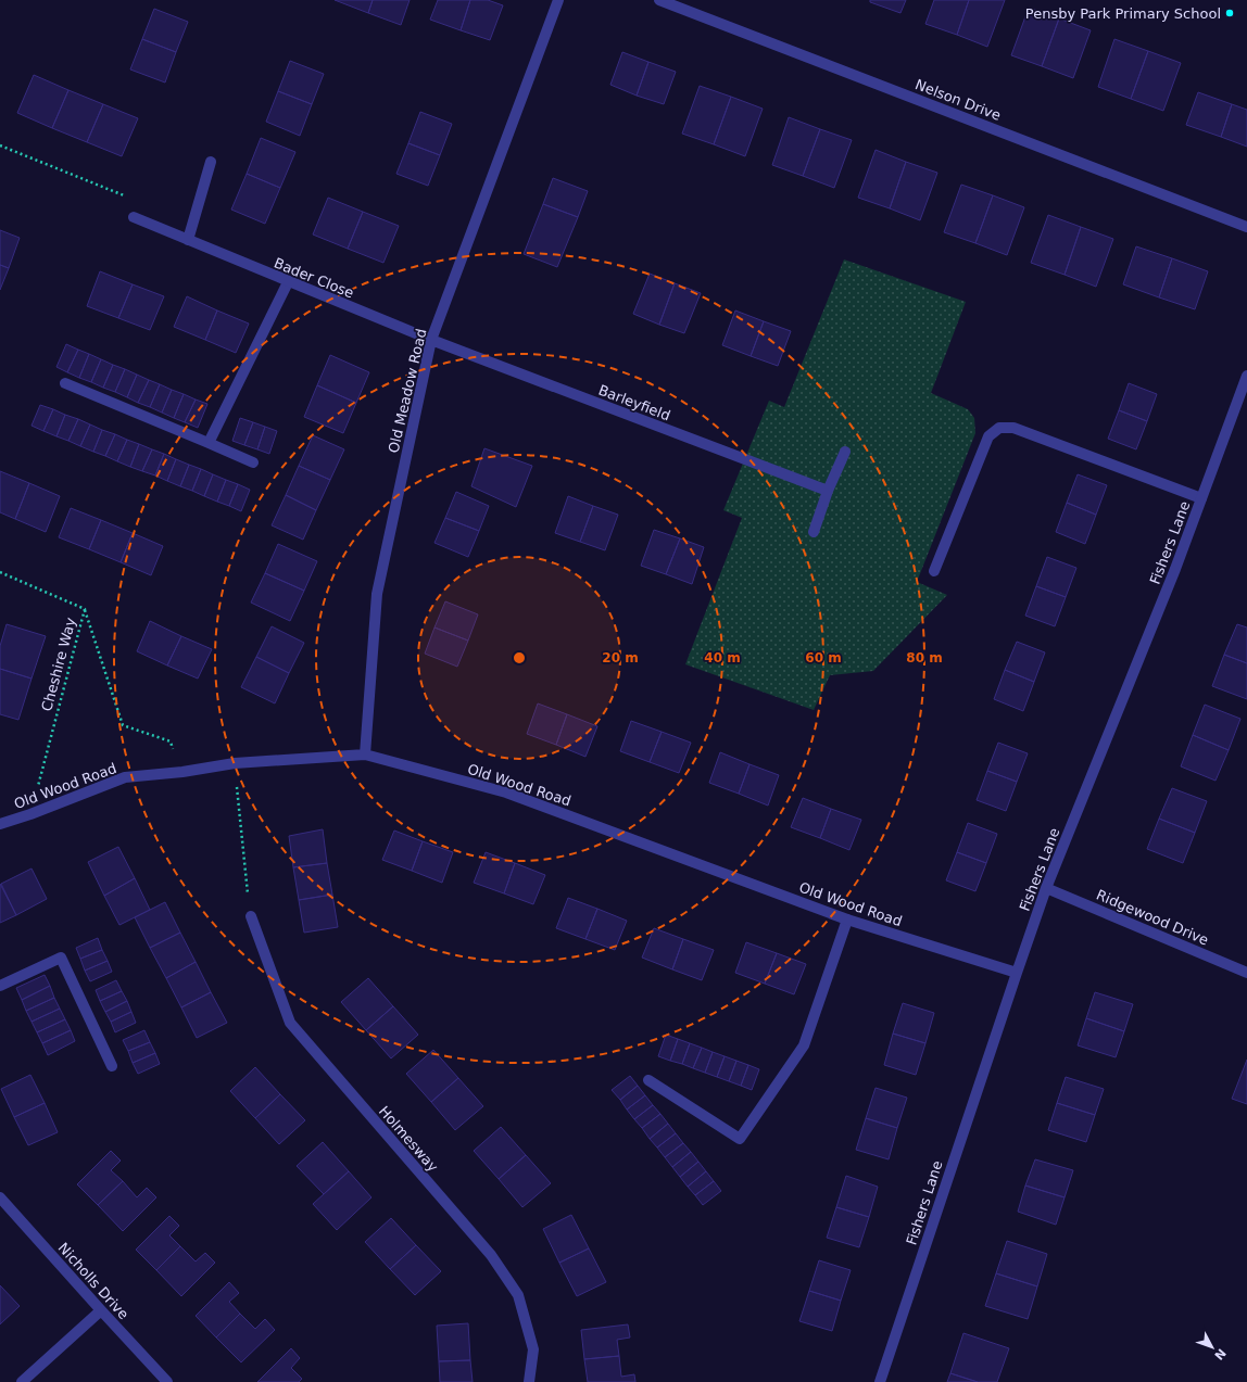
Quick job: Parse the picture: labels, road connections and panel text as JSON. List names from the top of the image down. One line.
{"streets":{"street":["Nelson Drive","Bader Close","Old Meadow Road","Barleyfield","Fishers Lane","Old Wood Road","Ridgewood Drive","Holmesway","Nicholls Drive"],"path":["Cheshire Way"]},"crossings":[["Bader Close","Old Meadow Road"],["Bader Close","Barleyfield"],["Old Meadow Road","Barleyfield"],["Old Meadow Road","Old Wood Road"],["Fishers Lane","Old Wood Road"],["Fishers Lane","Ridgewood Drive"],["Cheshire Way","Old Wood Road"]],"places":["Pensby Park Primary School"],"north":"bottom right","rings":["20 m","40 m","60 m","80 m"]}
